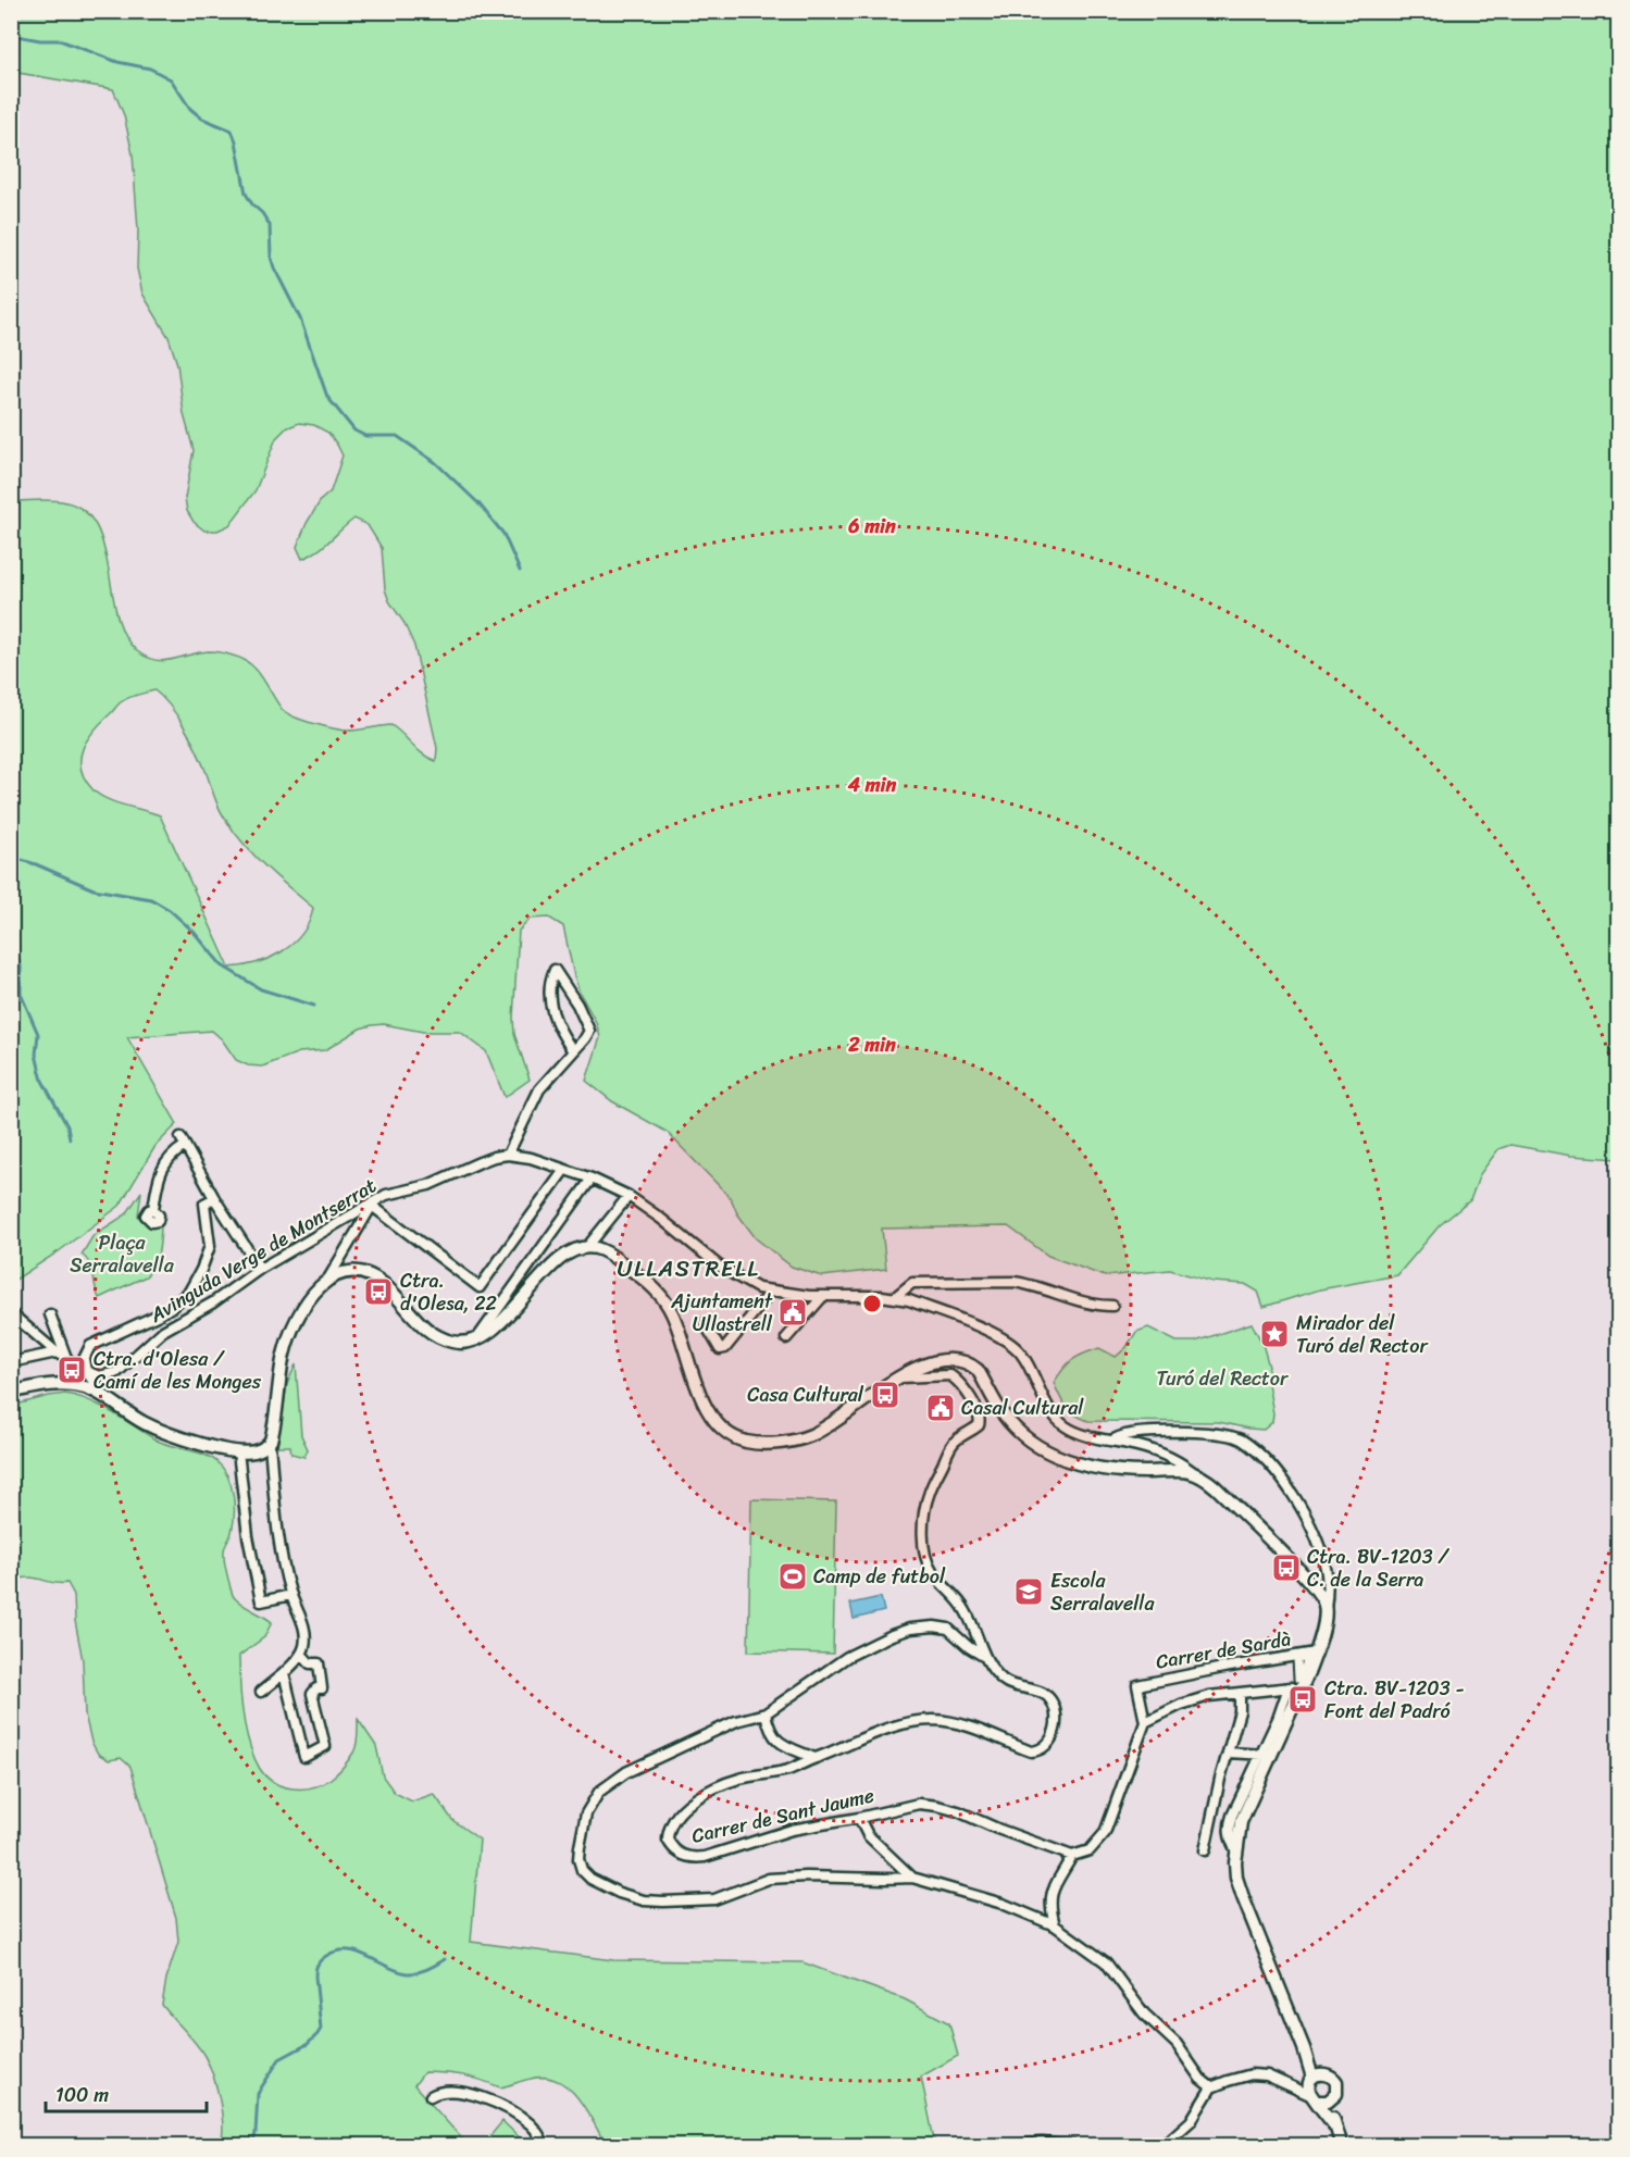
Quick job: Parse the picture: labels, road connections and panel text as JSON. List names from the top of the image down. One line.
{"streets":{"street":["Avinguda Verge de Montserrat","Carrer de Sardà","Carrer de Sant Jaume"]},"districts":["ULLASTRELL"],"parks":["Plaça Serralavella","Turó del Rector"],"places":{"bus stop":["Ctra. d'Olesa, 22","Ctra. d'Olesa / Camí de les Monges","Casa Cultural","Ctra. BV-1203 / C. de la Serra","Ctra. BV-1203 - Font del Padró"],"public building":["Ajuntament Ullastrell","Casal Cultural"],"place":["Mirador del Turó del Rector"],"sports":["Camp de futbol"],"school or university":["Escola Serralavella"]},"scale_bar":"100 m","rings":["6 min","4 min","2 min"]}
